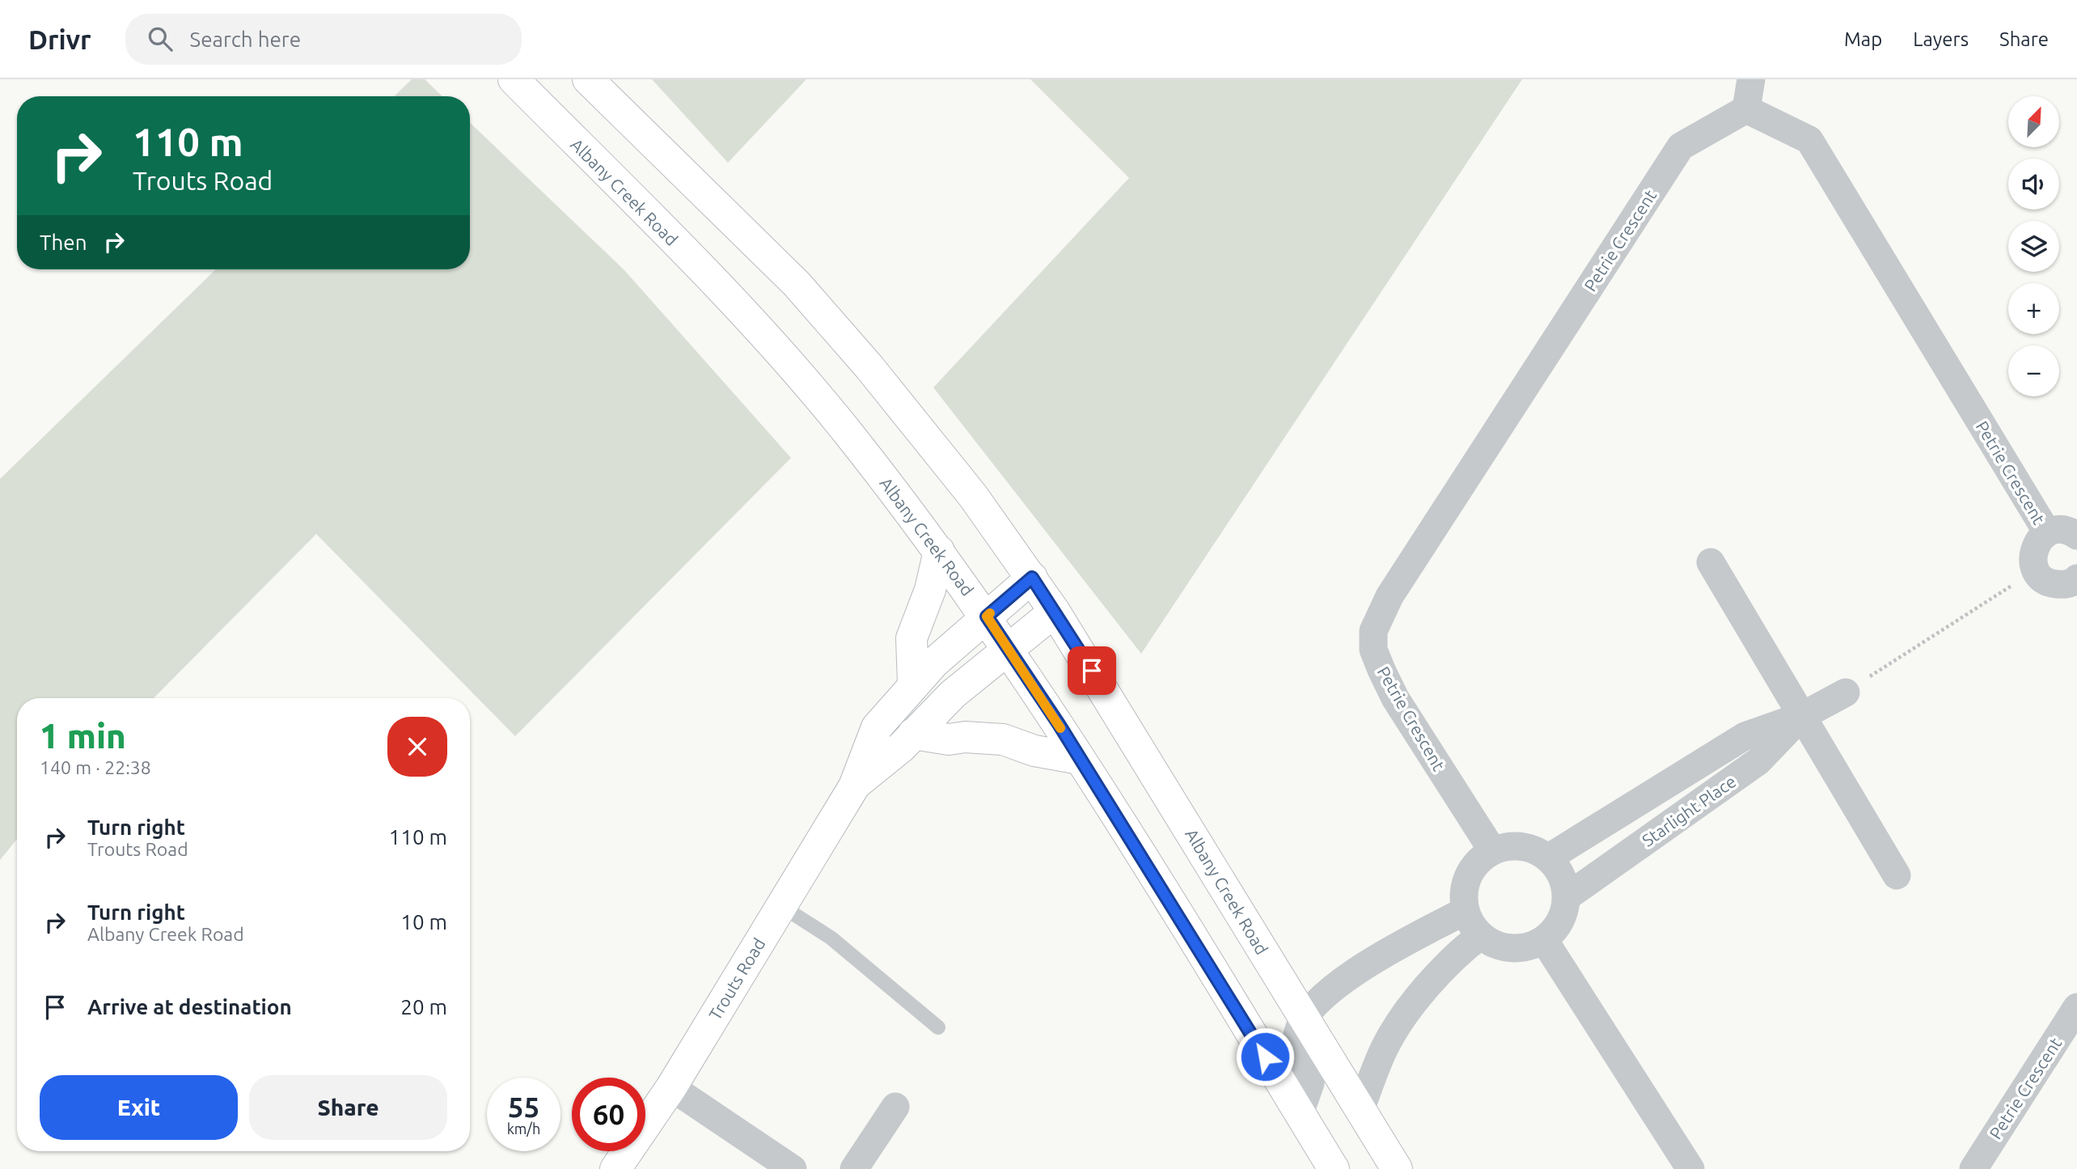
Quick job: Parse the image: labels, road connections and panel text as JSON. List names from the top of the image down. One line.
{"streets":{"main road":["Albany Creek Road","Trouts Road"],"street":["Petrie Crescent","Starlight Place"]},"crossings":[["Albany Creek Road","Trouts Road"],["Petrie Crescent","Starlight Place"]],"north":"top right","page":{"header":"Drivr","search":"Search here","nav":["Map","Layers","Share"],"map_buttons":["+","−"],"turn":["110 m","Trouts Road"],"then":"Then","heading":["1 min","140 m · 22:38"],"list":[{"name":"Turn right","note":"Trouts Road","value":"110 m"},{"name":"Turn right","note":"Albany Creek Road","value":"10 m"},{"name":"Arrive at destination","value":"20 m"}],"buttons":["Exit","Share"],"speed":"55 km/h","limit":"60"}}
